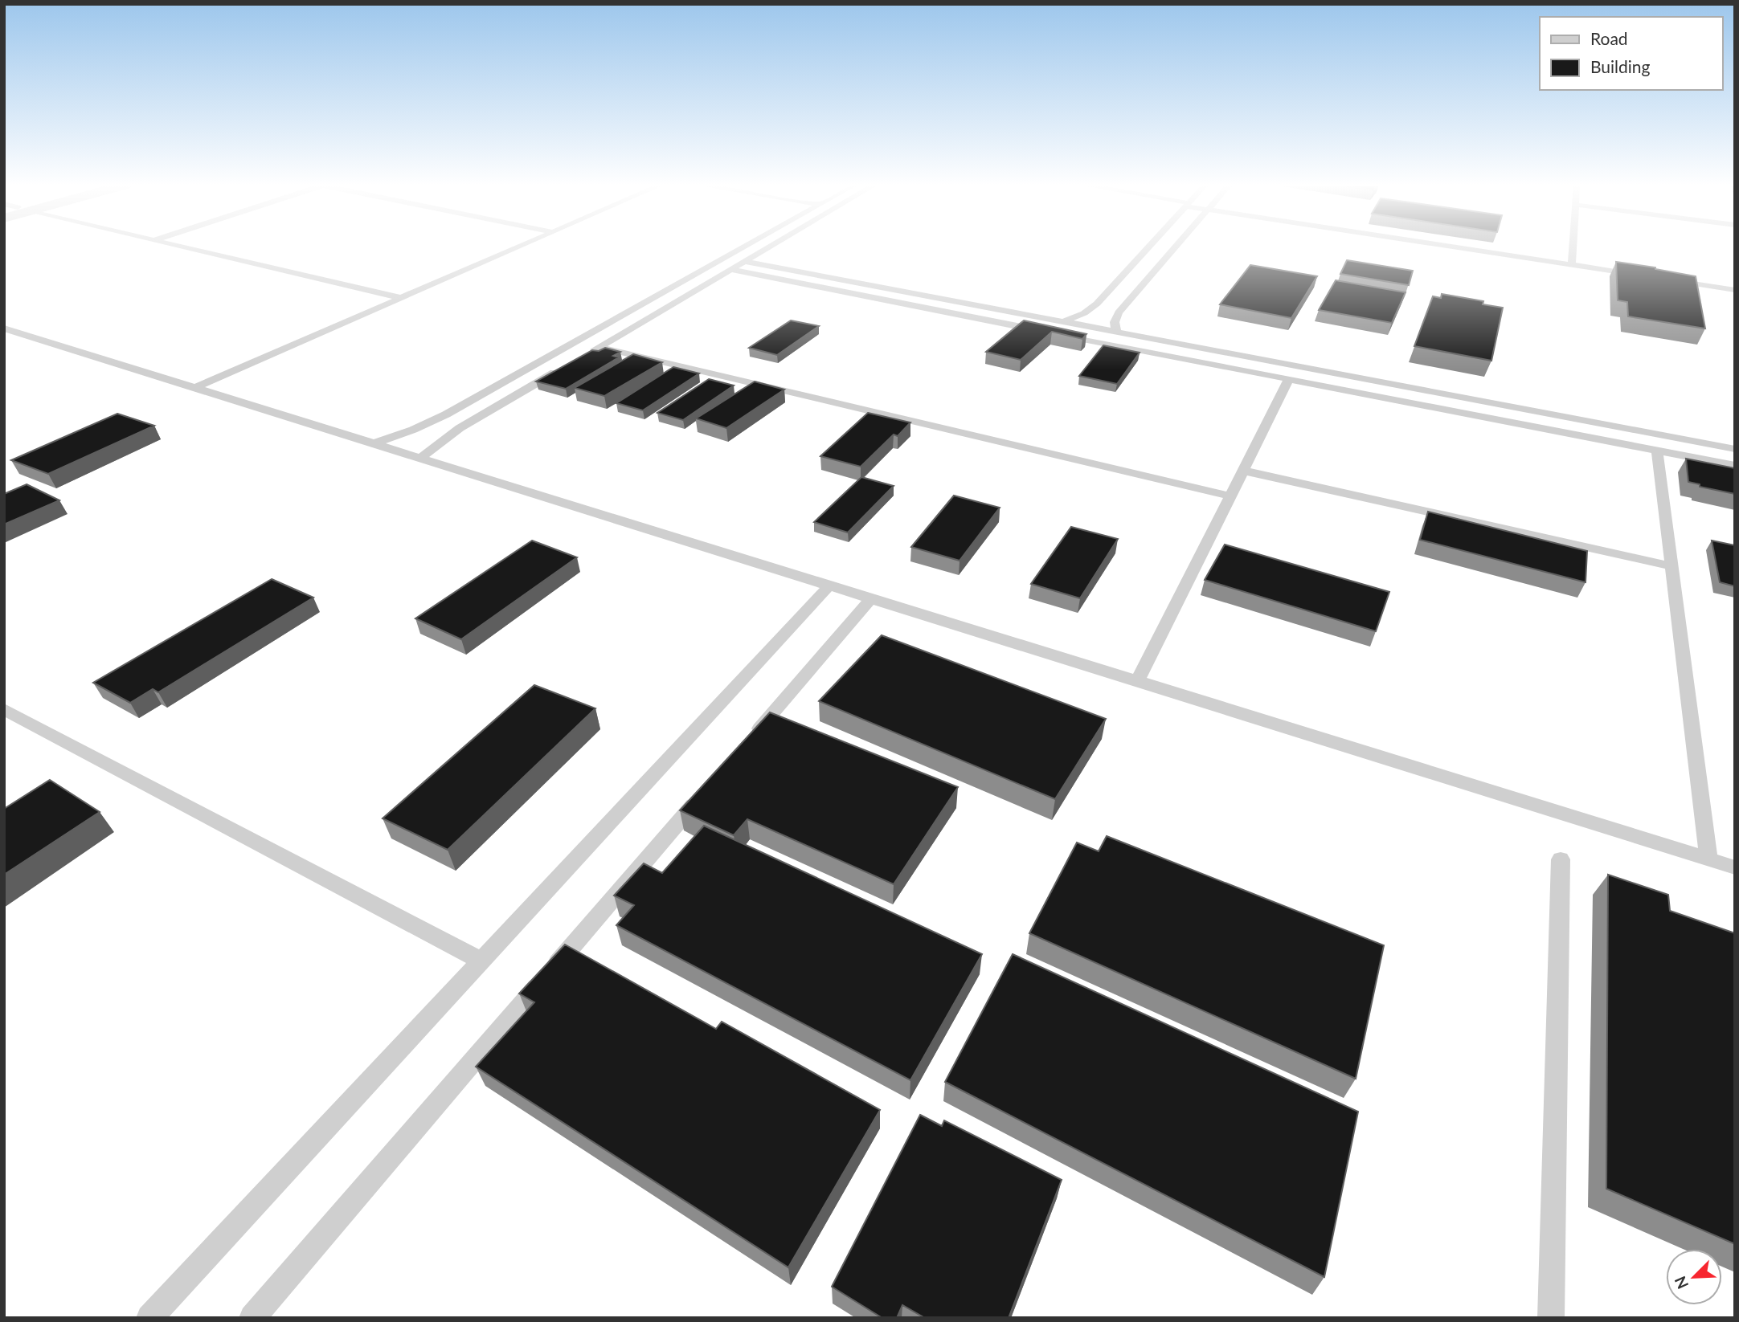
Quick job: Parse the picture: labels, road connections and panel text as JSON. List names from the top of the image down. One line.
{"legend":["Road","Building"],"north":"bottom left"}
